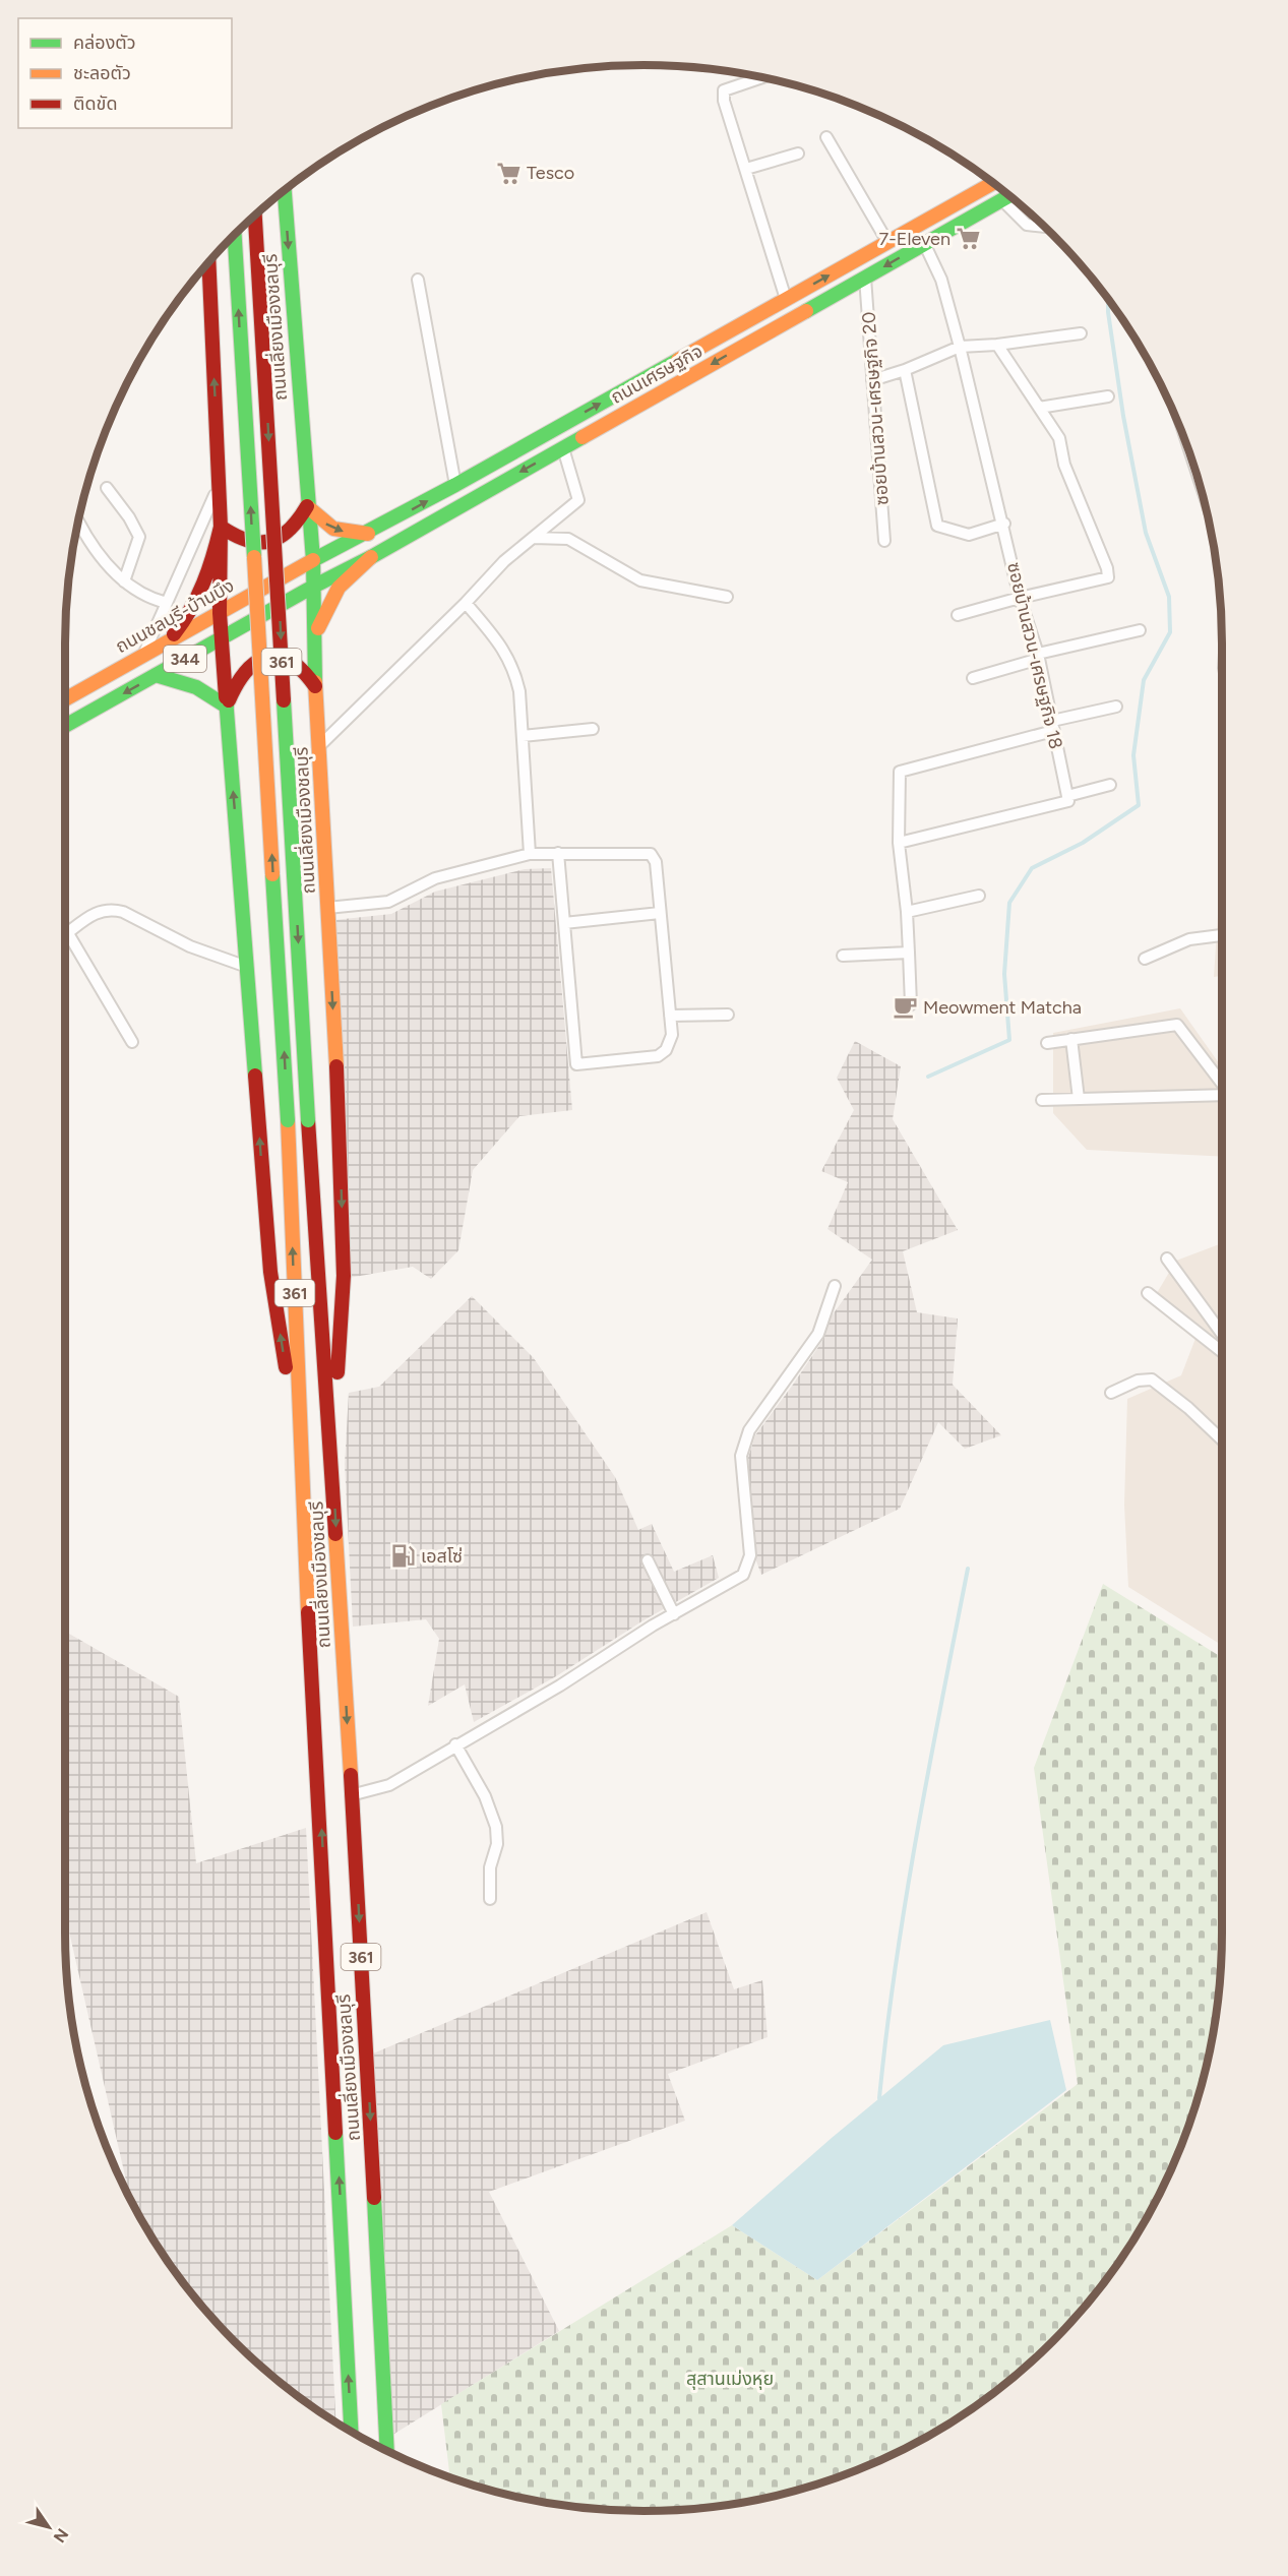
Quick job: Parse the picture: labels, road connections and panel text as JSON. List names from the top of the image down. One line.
{"streets":{"main road":["ถนนเลี่ยงเมืองชลบุรี","ถนนเศรษฐกิจ","ถนนชลบุรี-บ้านบึง","344","361"],"street":["ซอยบ้านสวน-เศรษฐกิจ 20","ซอยบ้านสวน-เศรษฐกิจ 18"]},"crossings":[["ถนนเลี่ยงเมืองชลบุรี","ถนนเศรษฐกิจ"],["ถนนเลี่ยงเมืองชลบุรี","ถนนชลบุรี-บ้านบึง"],["ถนนเลี่ยงเมืองชลบุรี","344"],["ถนนเศรษฐกิจ","ซอยบ้านสวน-เศรษฐกิจ 20"],["ถนนเศรษฐกิจ","ถนนชลบุรี-บ้านบึง"],["ถนนเศรษฐกิจ","ซอยบ้านสวน-เศรษฐกิจ 18"],["ถนนเศรษฐกิจ","344"]],"parks":["สุสานเม่งหุย"],"places":{"supermarket":["Tesco","7-Eleven"],"cafe":["Meowment Matcha"],"fuel station":["เอสโซ่"]},"legend":["คล่องตัว","ชะลอตัว","ติดขัด"],"north":"bottom right"}
